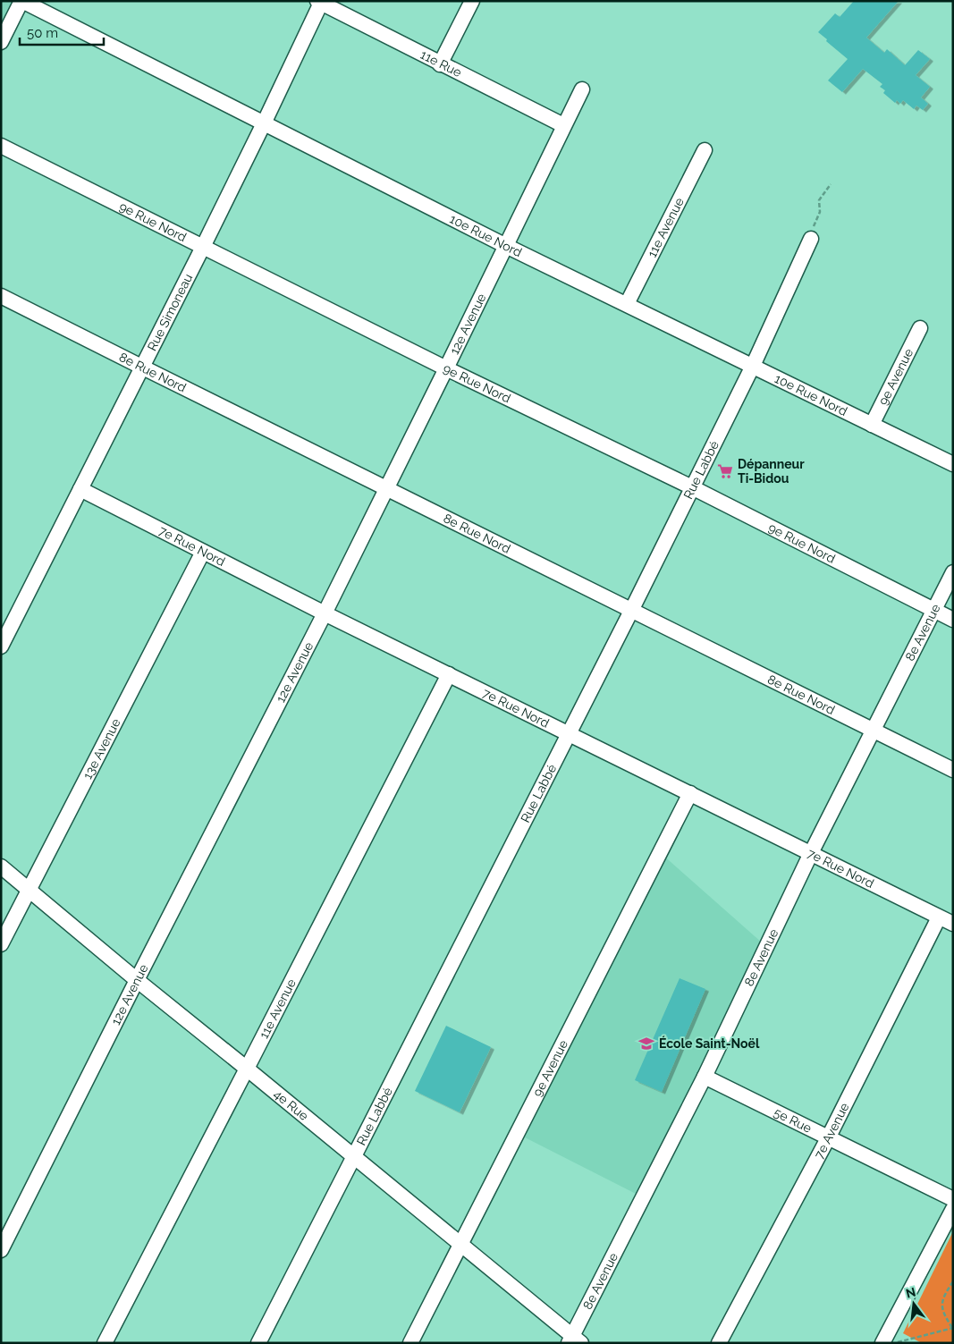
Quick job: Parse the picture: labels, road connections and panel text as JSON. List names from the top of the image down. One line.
{"streets":{"street":["11e Rue","9e Rue Nord","11e Avenue","10e Rue Nord","Rue Simoneau","12e Avenue","8e Rue Nord","9e Avenue","Rue Labbé","7e Rue Nord","8e Avenue","13e Avenue","4e Rue","5e Rue","7e Avenue"]},"crossings":[["11e Rue","Rue Simoneau"],["11e Rue","12e Avenue"],["9e Rue Nord","Rue Simoneau"],["9e Rue Nord","12e Avenue"],["9e Rue Nord","Rue Labbé"],["9e Rue Nord","8e Avenue"],["11e Avenue","10e Rue Nord"],["11e Avenue","7e Rue Nord"],["11e Avenue","4e Rue"],["10e Rue Nord","Rue Simoneau"],["10e Rue Nord","12e Avenue"],["10e Rue Nord","9e Avenue"],["10e Rue Nord","Rue Labbé"],["Rue Simoneau","8e Rue Nord"],["Rue Simoneau","7e Rue Nord"],["12e Avenue","8e Rue Nord"],["12e Avenue","7e Rue Nord"],["12e Avenue","4e Rue"],["8e Rue Nord","Rue Labbé"],["8e Rue Nord","8e Avenue"],["9e Avenue","7e Rue Nord"],["9e Avenue","4e Rue"],["Rue Labbé","7e Rue Nord"],["Rue Labbé","4e Rue"],["7e Rue Nord","8e Avenue"],["7e Rue Nord","13e Avenue"],["7e Rue Nord","7e Avenue"],["8e Avenue","4e Rue"],["8e Avenue","5e Rue"],["13e Avenue","4e Rue"],["5e Rue","7e Avenue"]],"places":{"supermarket":["Dépanneur Ti-Bidou"],"school or university":["École Saint-Noël"]},"scale_bar":"50 m","north":"top"}
